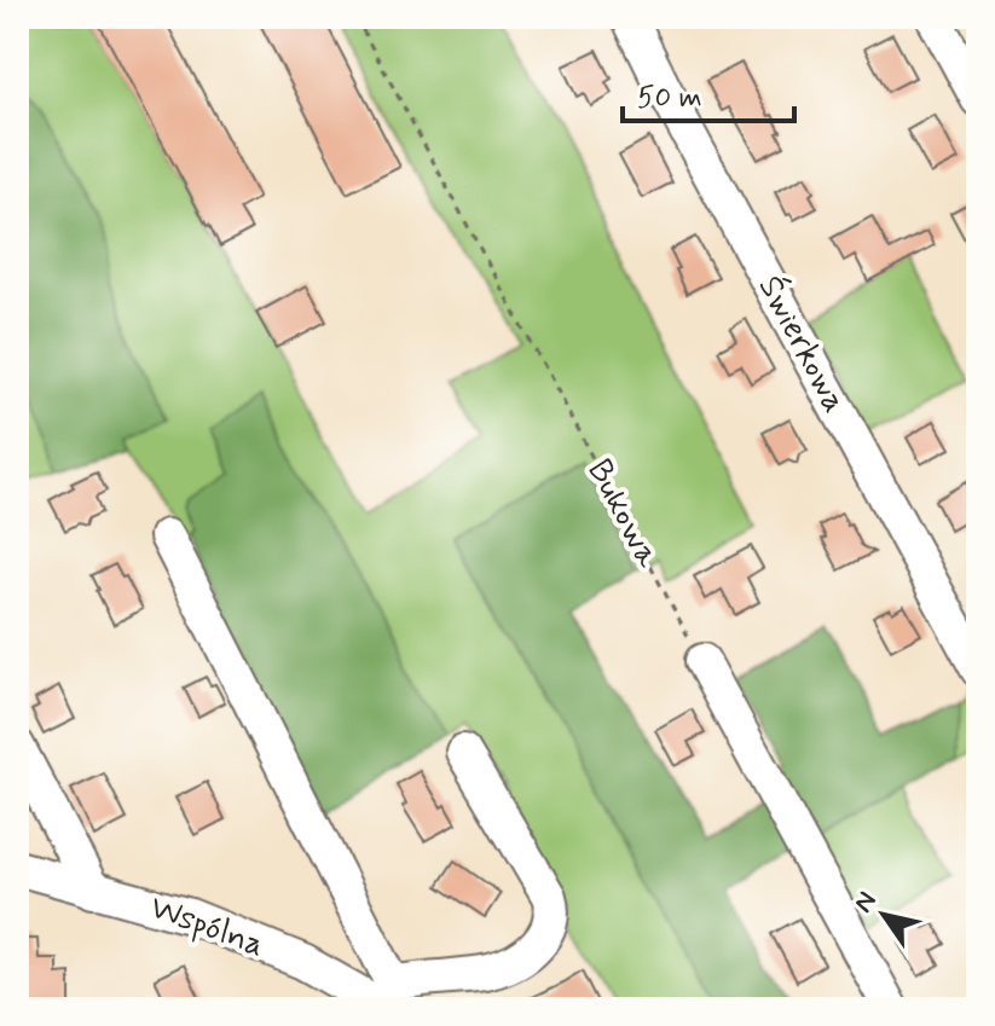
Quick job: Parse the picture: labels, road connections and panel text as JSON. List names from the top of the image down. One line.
{"streets":{"street":["Świerkowa","Wspólna"],"path":["Bukowa"]},"scale_bar":"50 m","north":"top left"}
